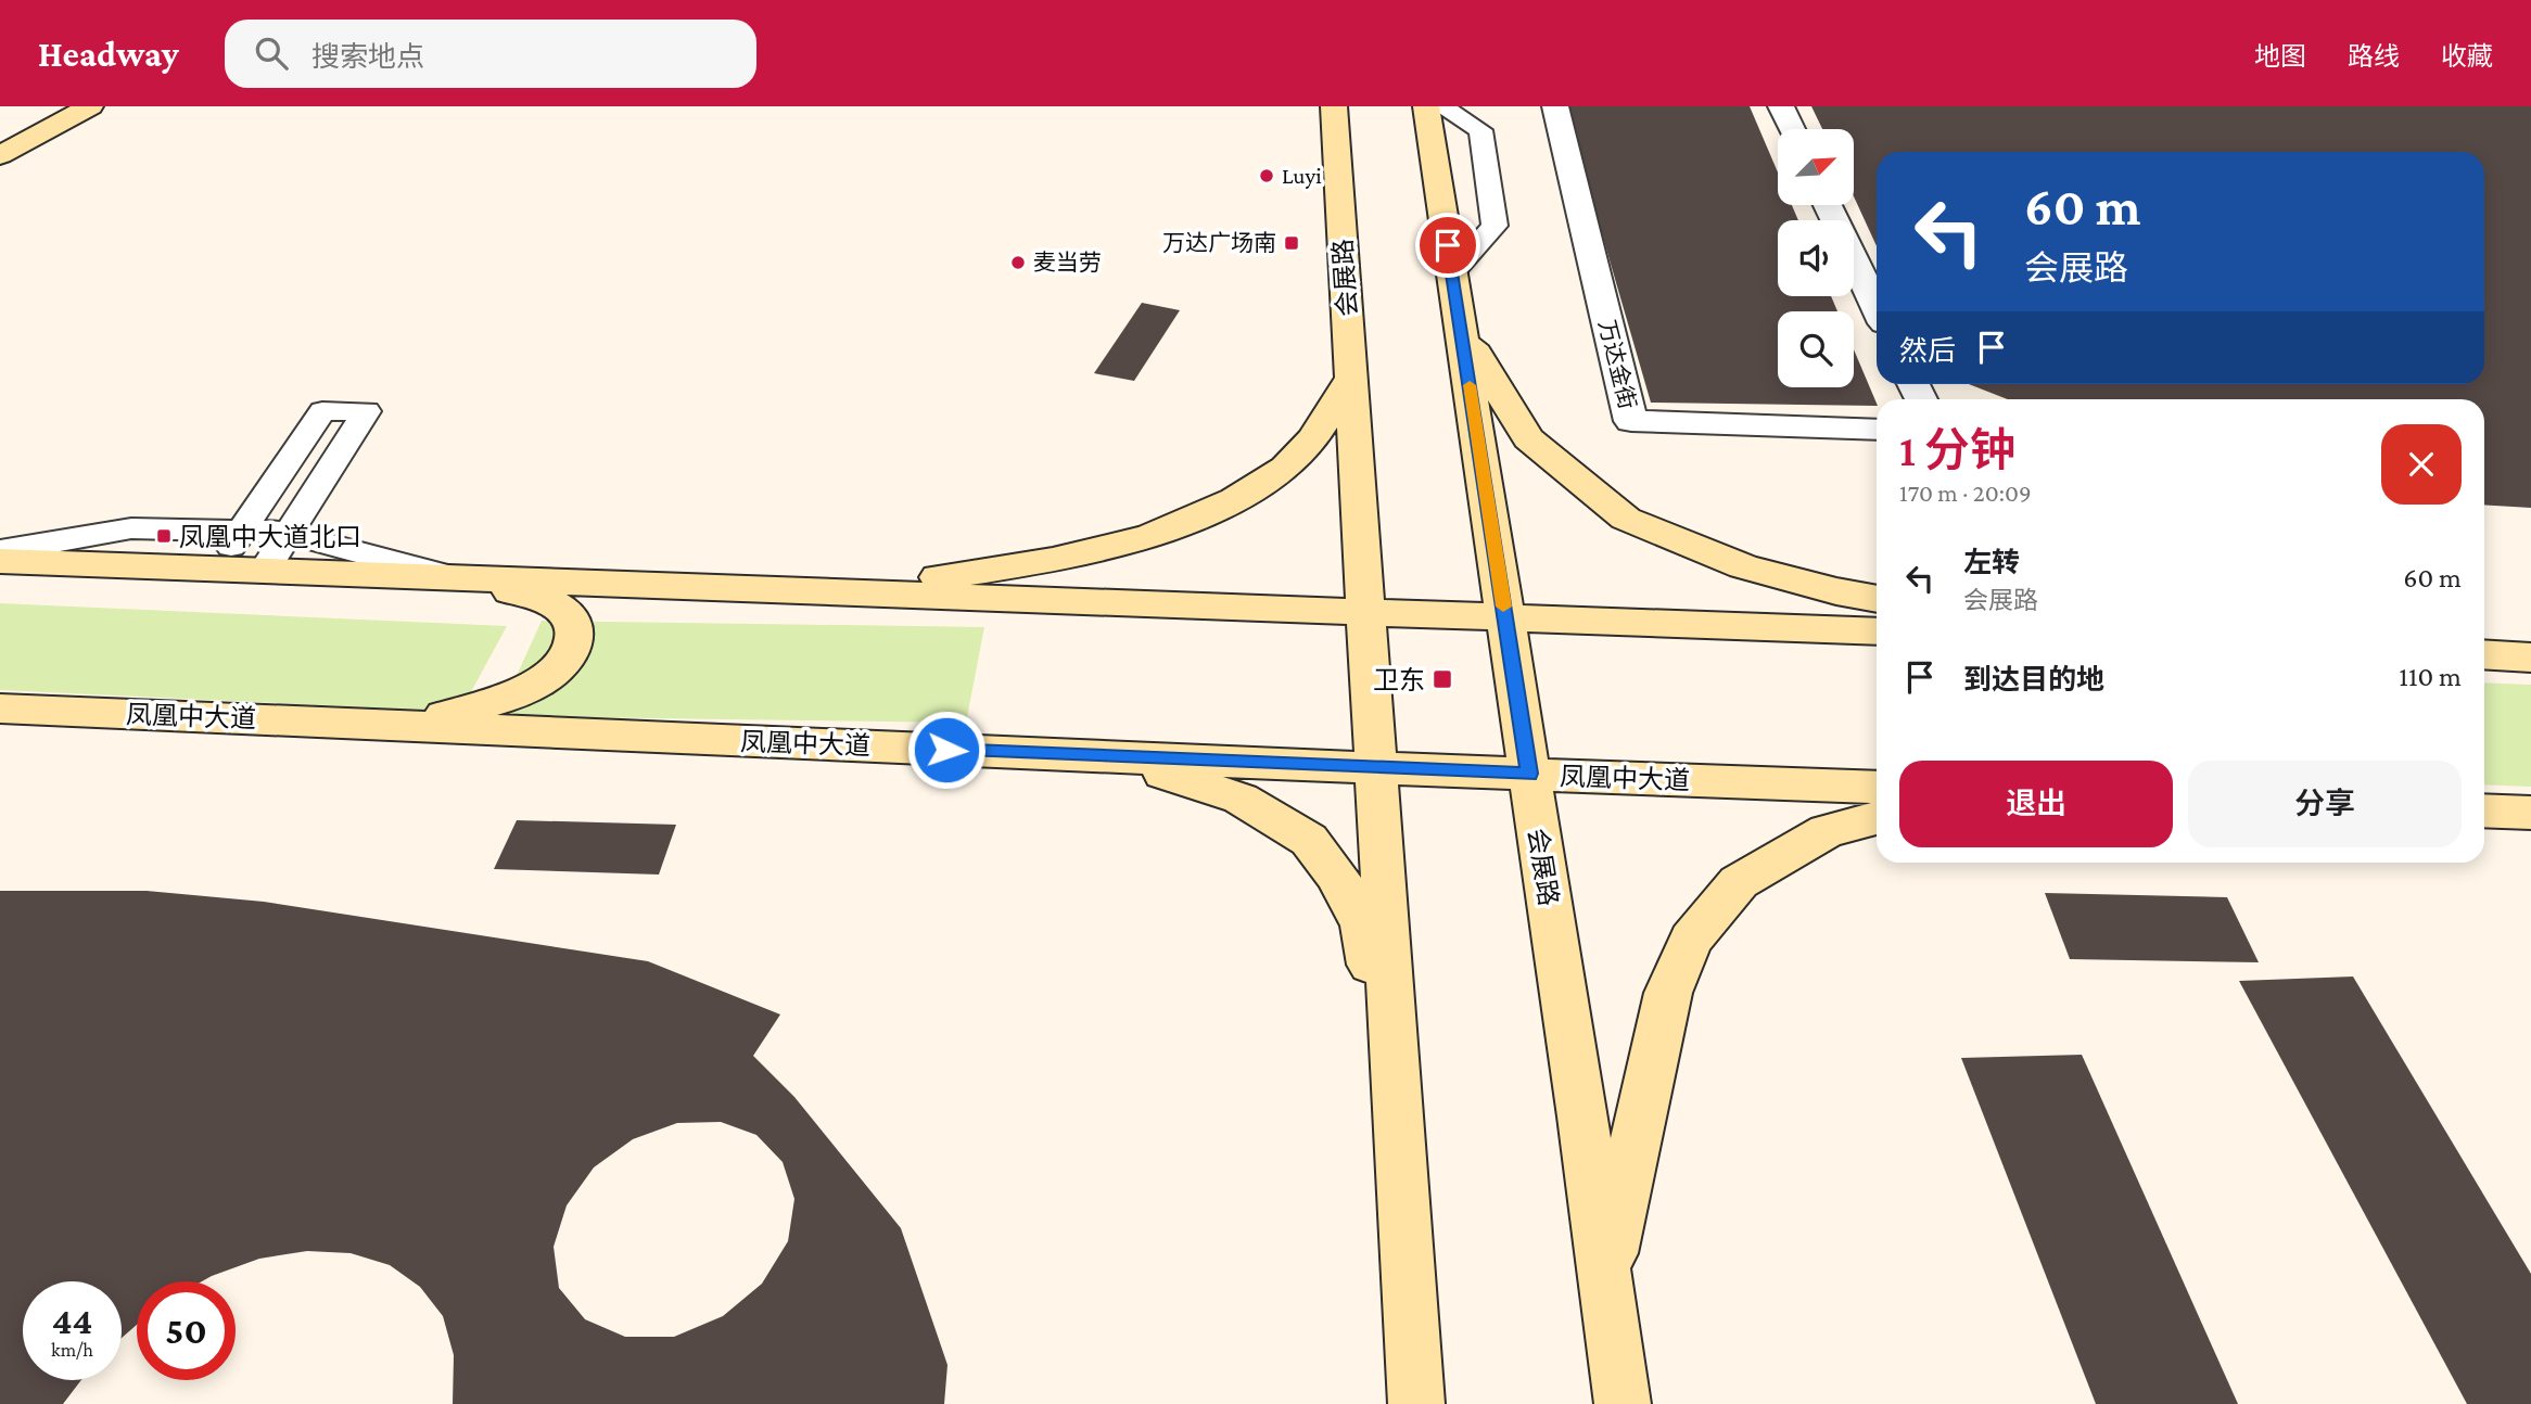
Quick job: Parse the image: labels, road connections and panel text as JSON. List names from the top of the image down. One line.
{"streets":{"main road":["会展路","凤凰中大道"],"street":["万达金街"]},"crossings":[["会展路","凤凰中大道"]],"places":{"other":["Luyi","麦当劳"],"transit":["万达广场南","凤凰中大道北口","卫东"]},"north":"top right","page":{"header":"Headway","search":"搜索地点","nav":["地图","路线","收藏"],"turn":["60 m","会展路"],"then":"然后","heading":["1 分钟","170 m · 20:09"],"list":[{"name":"左转","note":"会展路","value":"60 m"},{"name":"到达目的地","value":"110 m"}],"buttons":["退出","分享"],"speed":"44 km/h","limit":"50"}}
